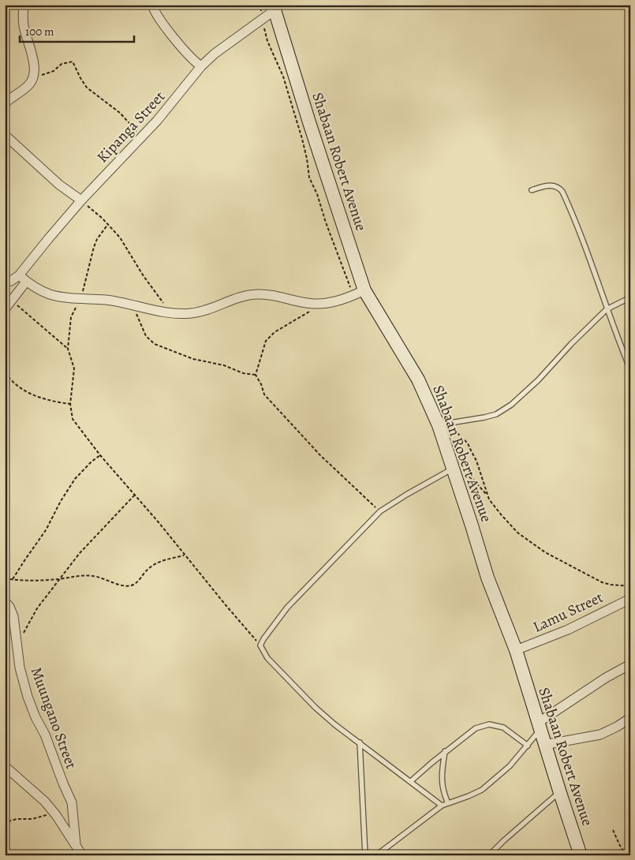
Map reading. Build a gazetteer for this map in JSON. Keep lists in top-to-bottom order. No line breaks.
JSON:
{"streets":{"street":["Kipanga Street","Shabaan Robert Avenue","Lamu Street","Muungano Street"]},"crossings":[["Kipanga Street","Shabaan Robert Avenue"],["Shabaan Robert Avenue","Lamu Street"]],"scale_bar":"100 m"}
